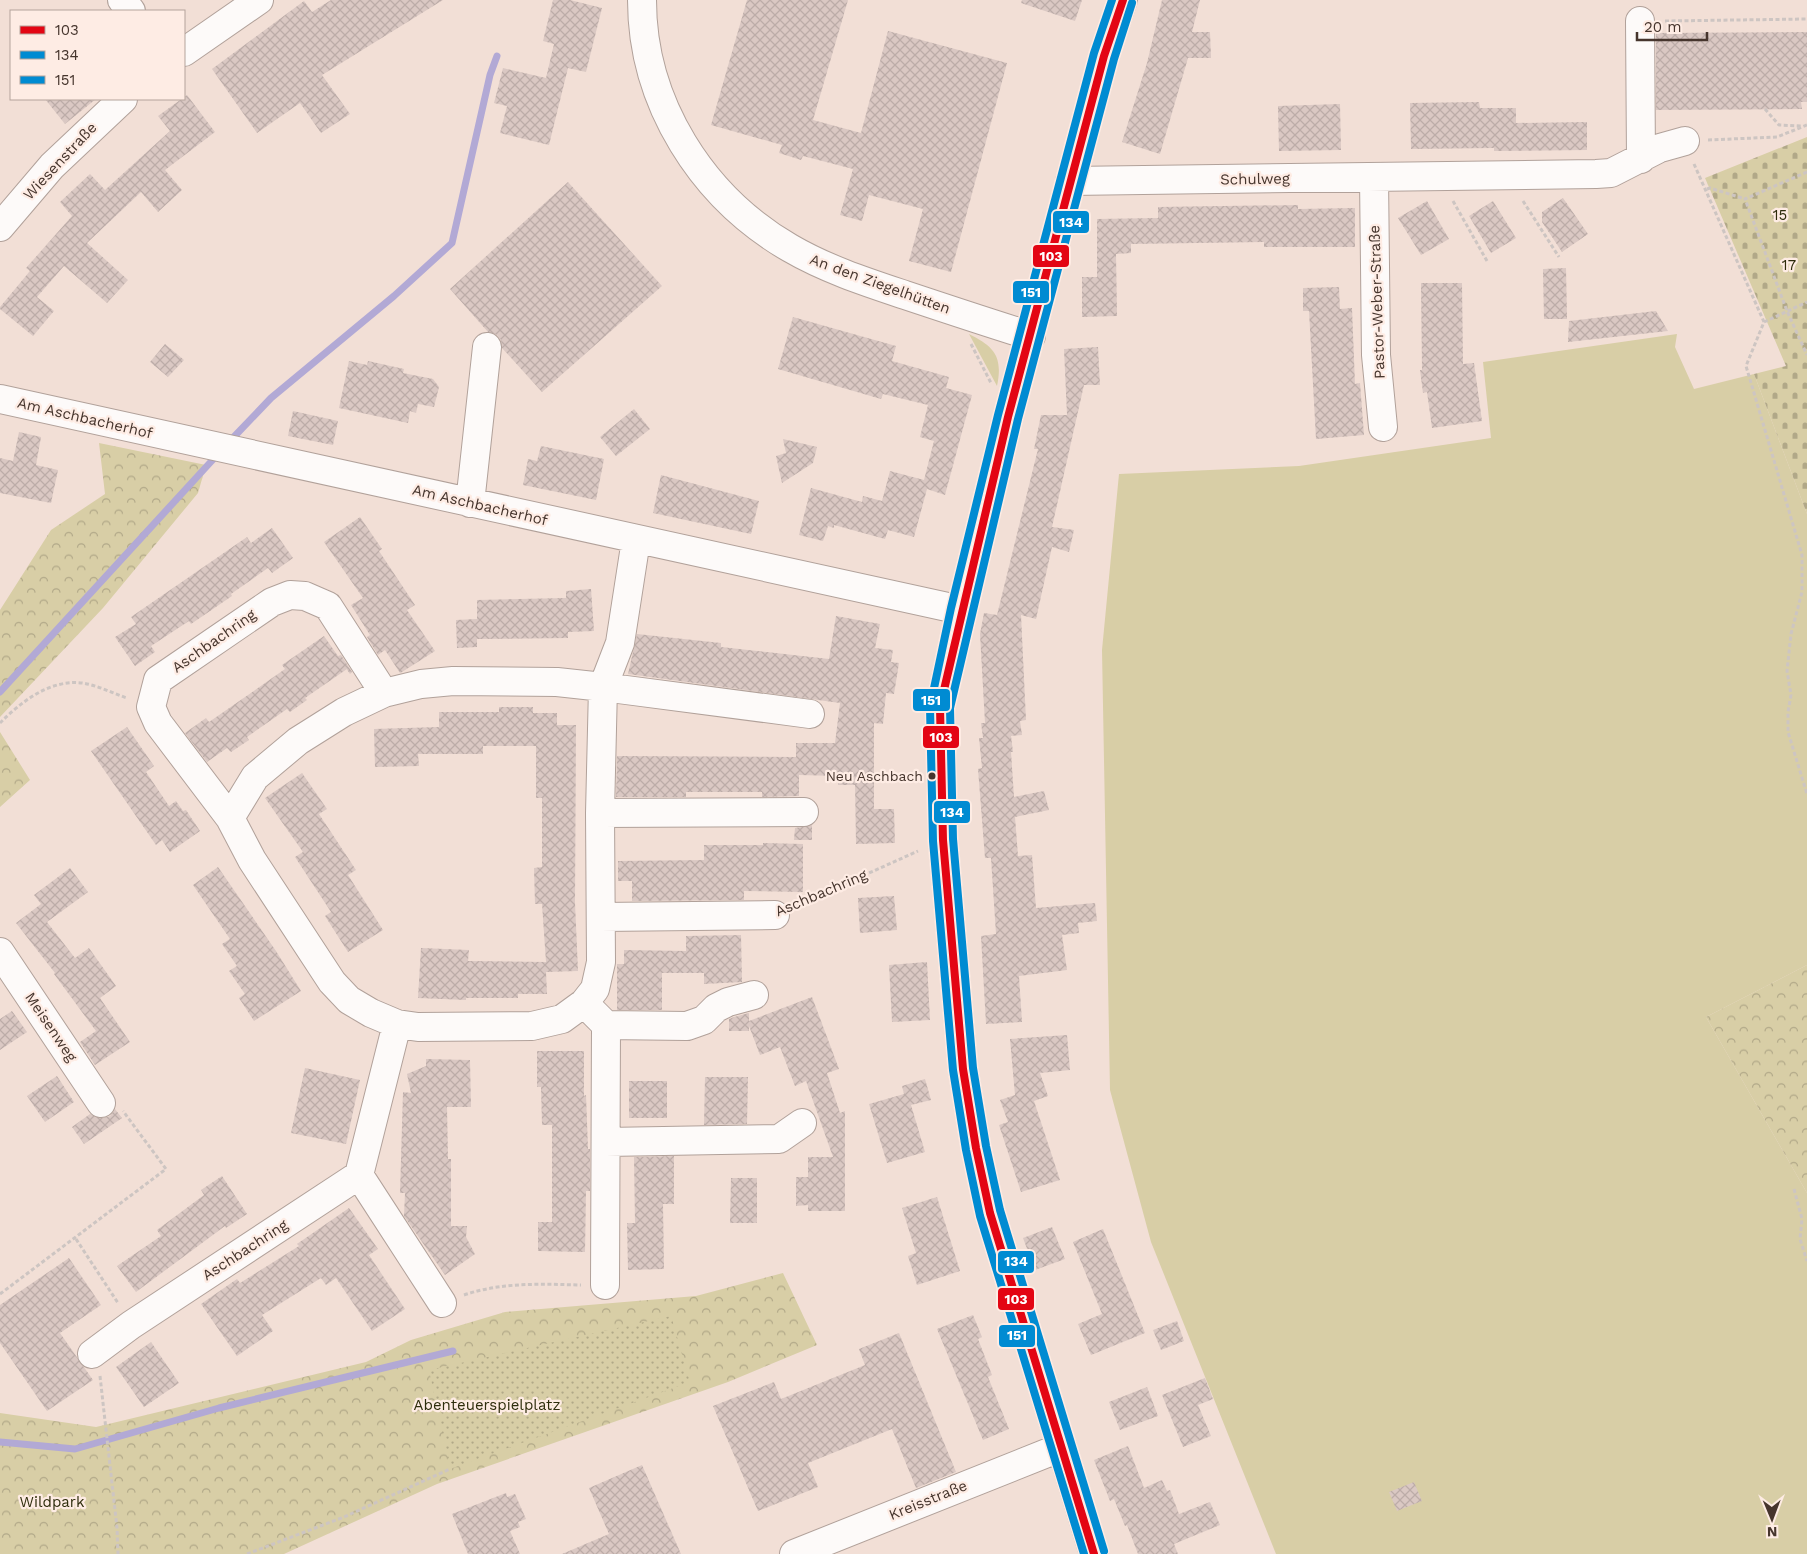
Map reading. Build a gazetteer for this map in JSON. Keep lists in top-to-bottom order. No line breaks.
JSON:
{"streets":{"street":["Wiesenstraße","Schulweg","An den Ziegelhütten","Pastor-Weber-Straße","Am Aschbacherhof","Aschbachring","Meisenweg","Kreisstraße"]},"crossings":[["Schulweg","Pastor-Weber-Straße"]],"parks":["15","17","Abenteuerspielplatz","Wildpark"],"places":["Neu Aschbach"],"lines":["transit line 103","transit line 151","transit line 134"],"legend":["103","134","151"],"scale_bar":"20 m","north":"bottom"}
